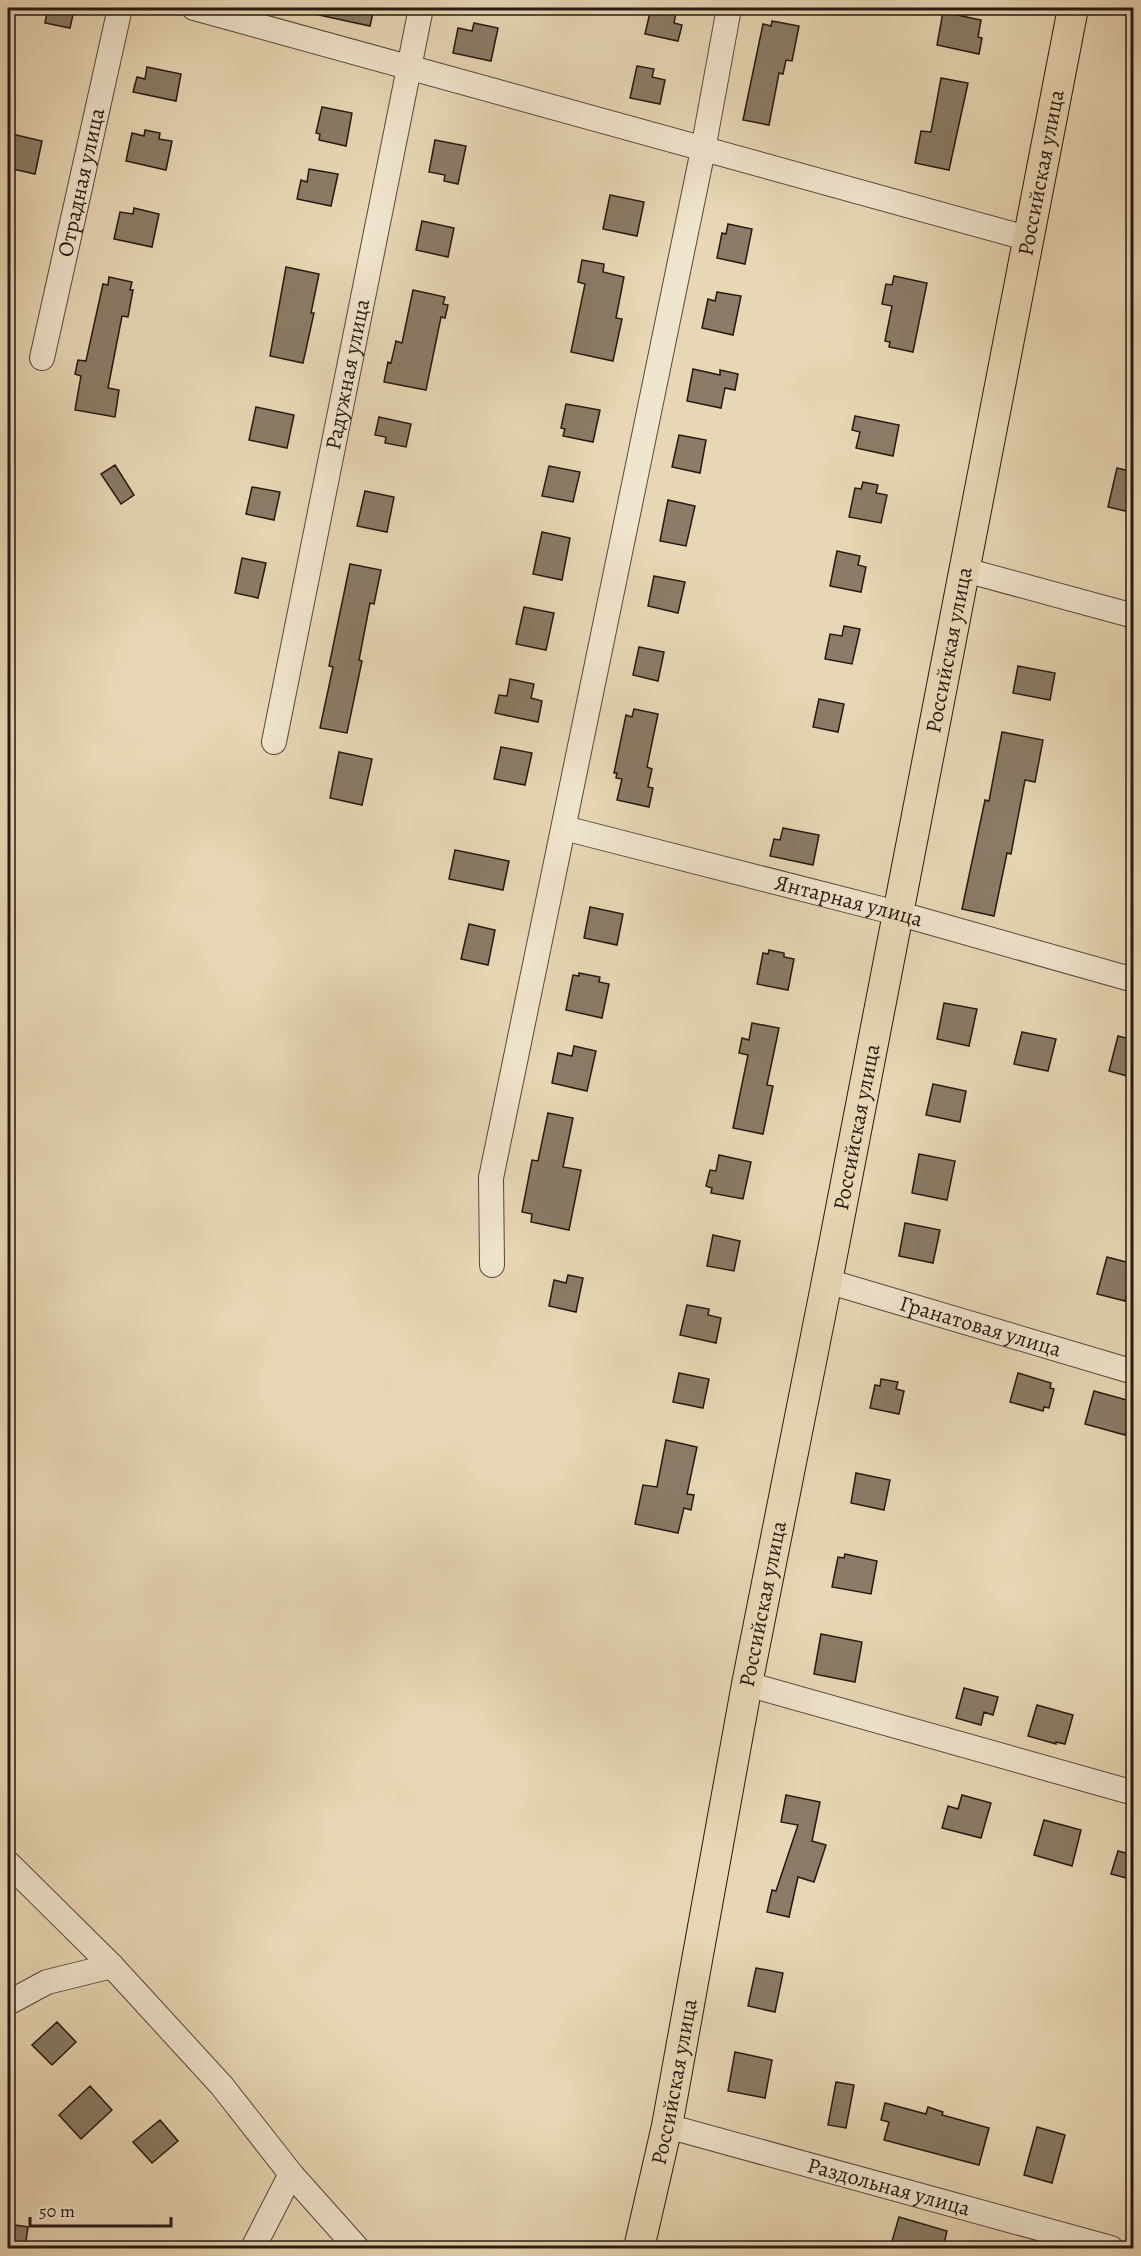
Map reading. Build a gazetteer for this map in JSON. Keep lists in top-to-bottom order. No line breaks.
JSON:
{"streets":{"main road":["Российская улица"],"street":["Отрадная улица","Радужная улица","Янтарная улица","Гранатовая улица","Раздольная улица"]},"crossings":[["Российская улица","Янтарная улица"],["Российская улица","Гранатовая улица"],["Российская улица","Раздольная улица"]],"scale_bar":"50 m"}
